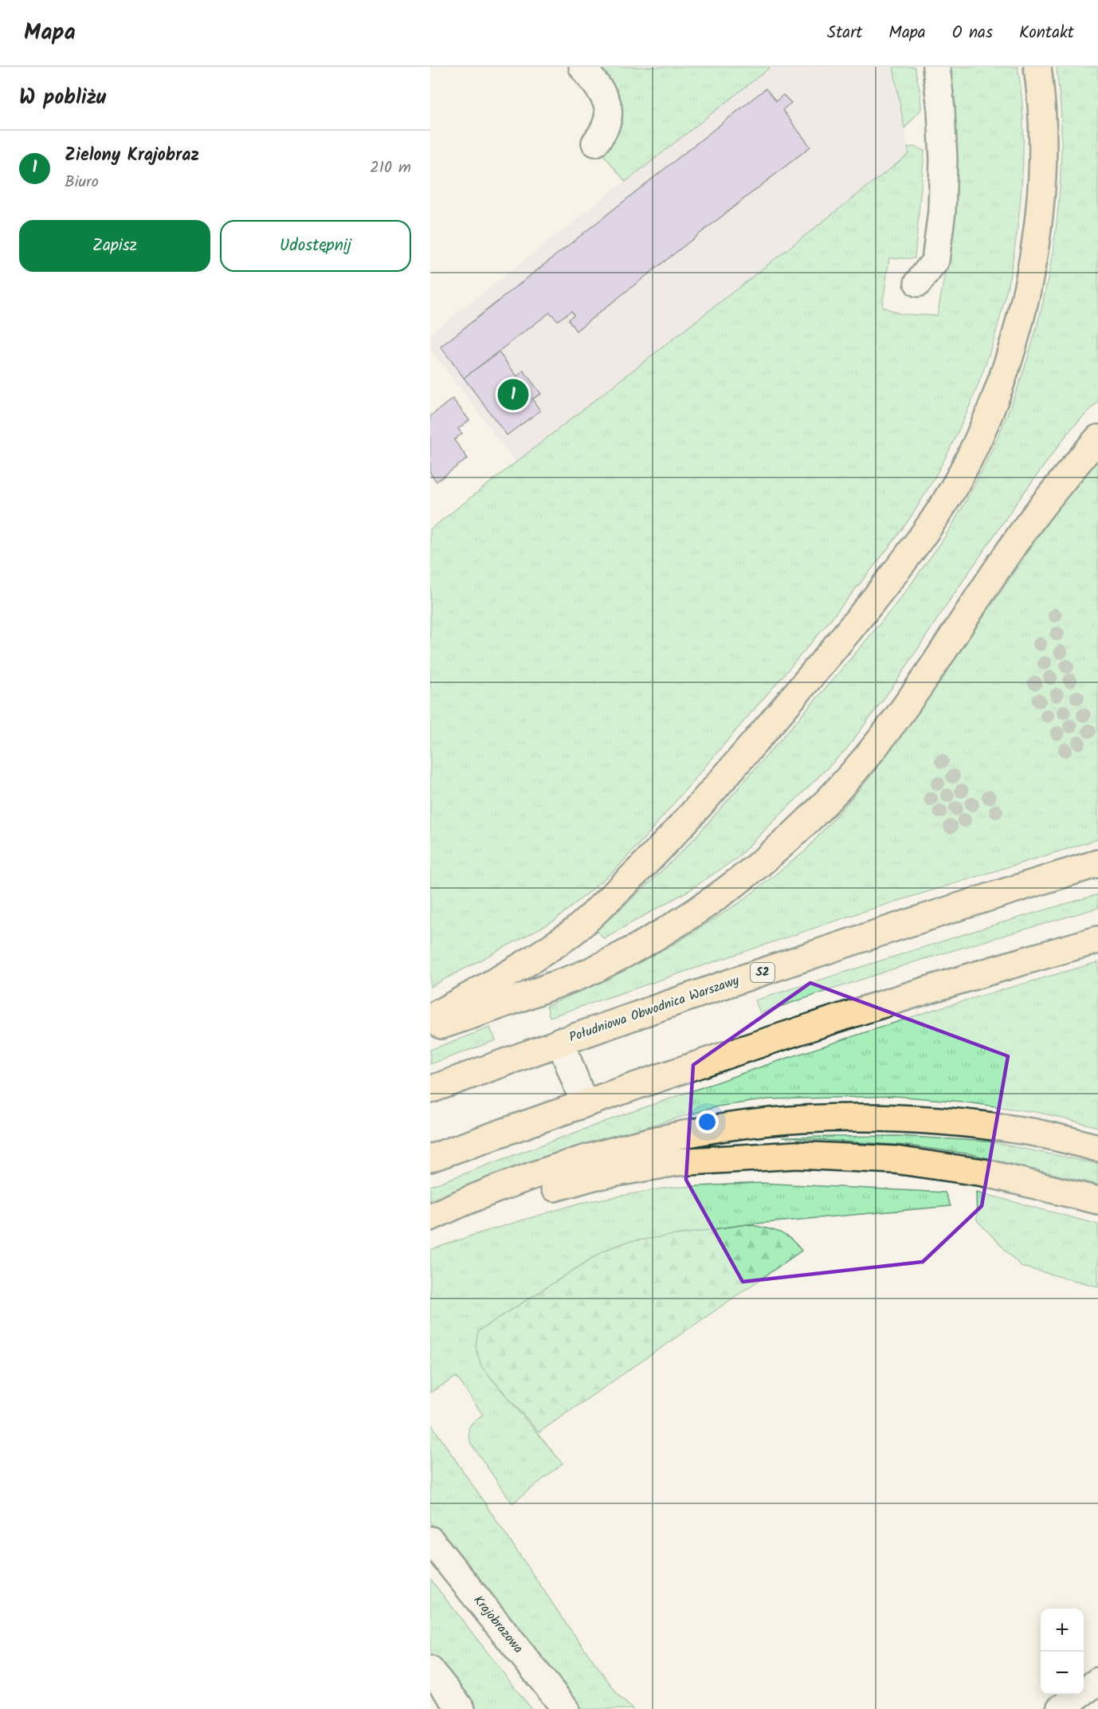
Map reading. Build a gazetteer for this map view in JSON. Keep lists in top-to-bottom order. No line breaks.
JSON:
{"streets":{"highway":["S2","Południowa Obwodnica Warszawy"],"street":["Krajobrazowa"]},"page":{"header":"Mapa","nav":["Start","Mapa","O nas","Kontakt"],"heading":"W pobliżu","list":[{"mark":"1","name":"Zielony Krajobraz","note":"Biuro","value":"210 m"}],"buttons":["Zapisz","Udostępnij"],"pins":"1","map_buttons":["+","−"]}}
